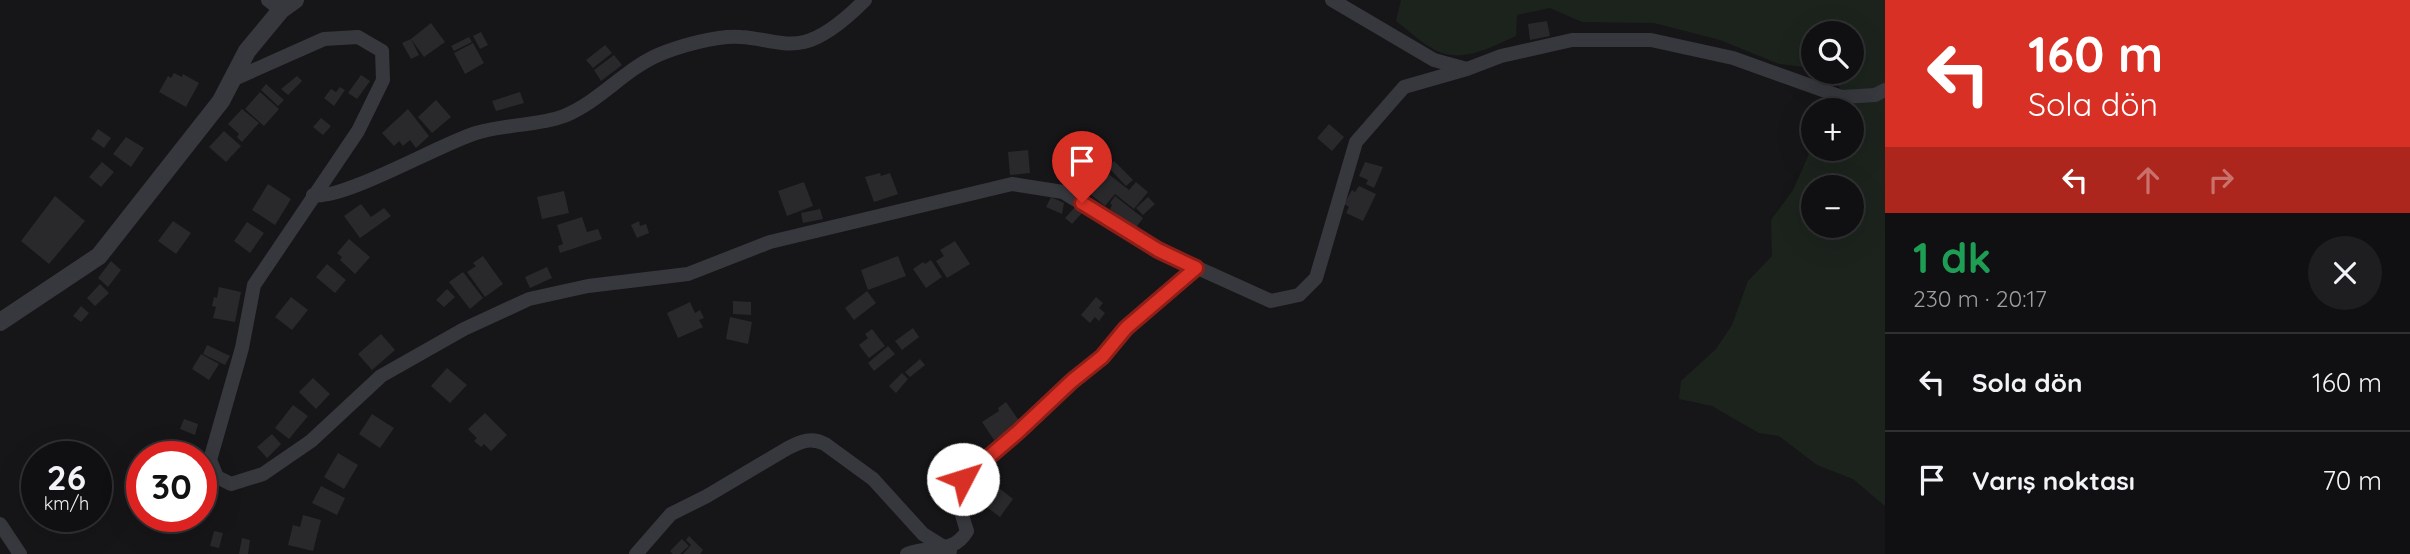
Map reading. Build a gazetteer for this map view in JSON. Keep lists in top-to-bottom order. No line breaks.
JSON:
{"page":{"turn":["160 m","Sola dön"],"map_buttons":["+","−"],"heading":["1 dk","230 m · 20:17"],"list":[{"name":"Sola dön","value":"160 m"},{"name":"Varış noktası","value":"70 m"}],"speed":"26 km/h","limit":"30"}}
